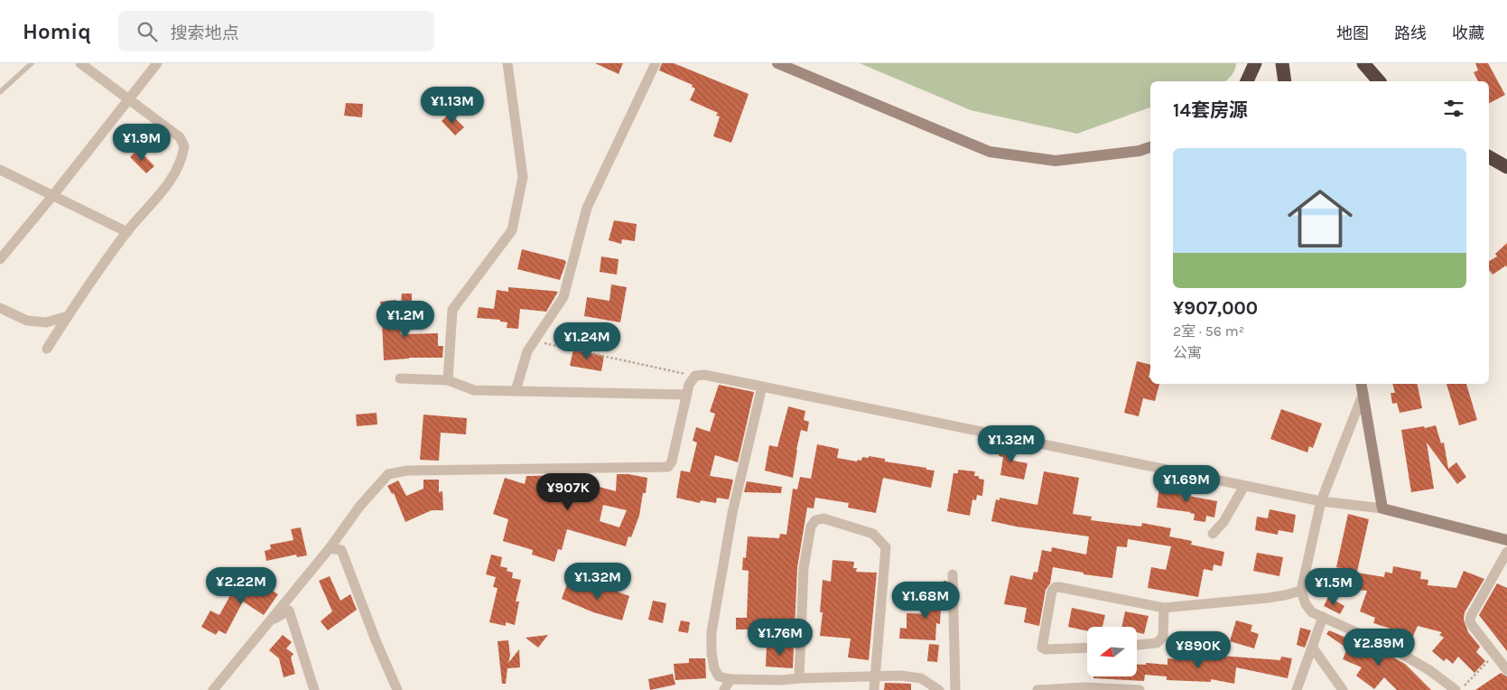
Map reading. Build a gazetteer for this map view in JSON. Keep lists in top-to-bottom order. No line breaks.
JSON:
{"north":"left","page":{"header":"Homiq","search":"搜索地点","nav":["地图","路线","收藏"],"heading":"14套房源","price":["¥1.13M","¥1.9M","¥1.2M","¥1.24M","¥1.32M","¥1.69M","¥907K","¥1.32M","¥2.22M","¥1.5M","¥1.68M","¥1.76M","¥2.89M","¥890K"],"list":[{"name":"¥907,000","note":"2室 · 56 m² · 公寓"}]}}
